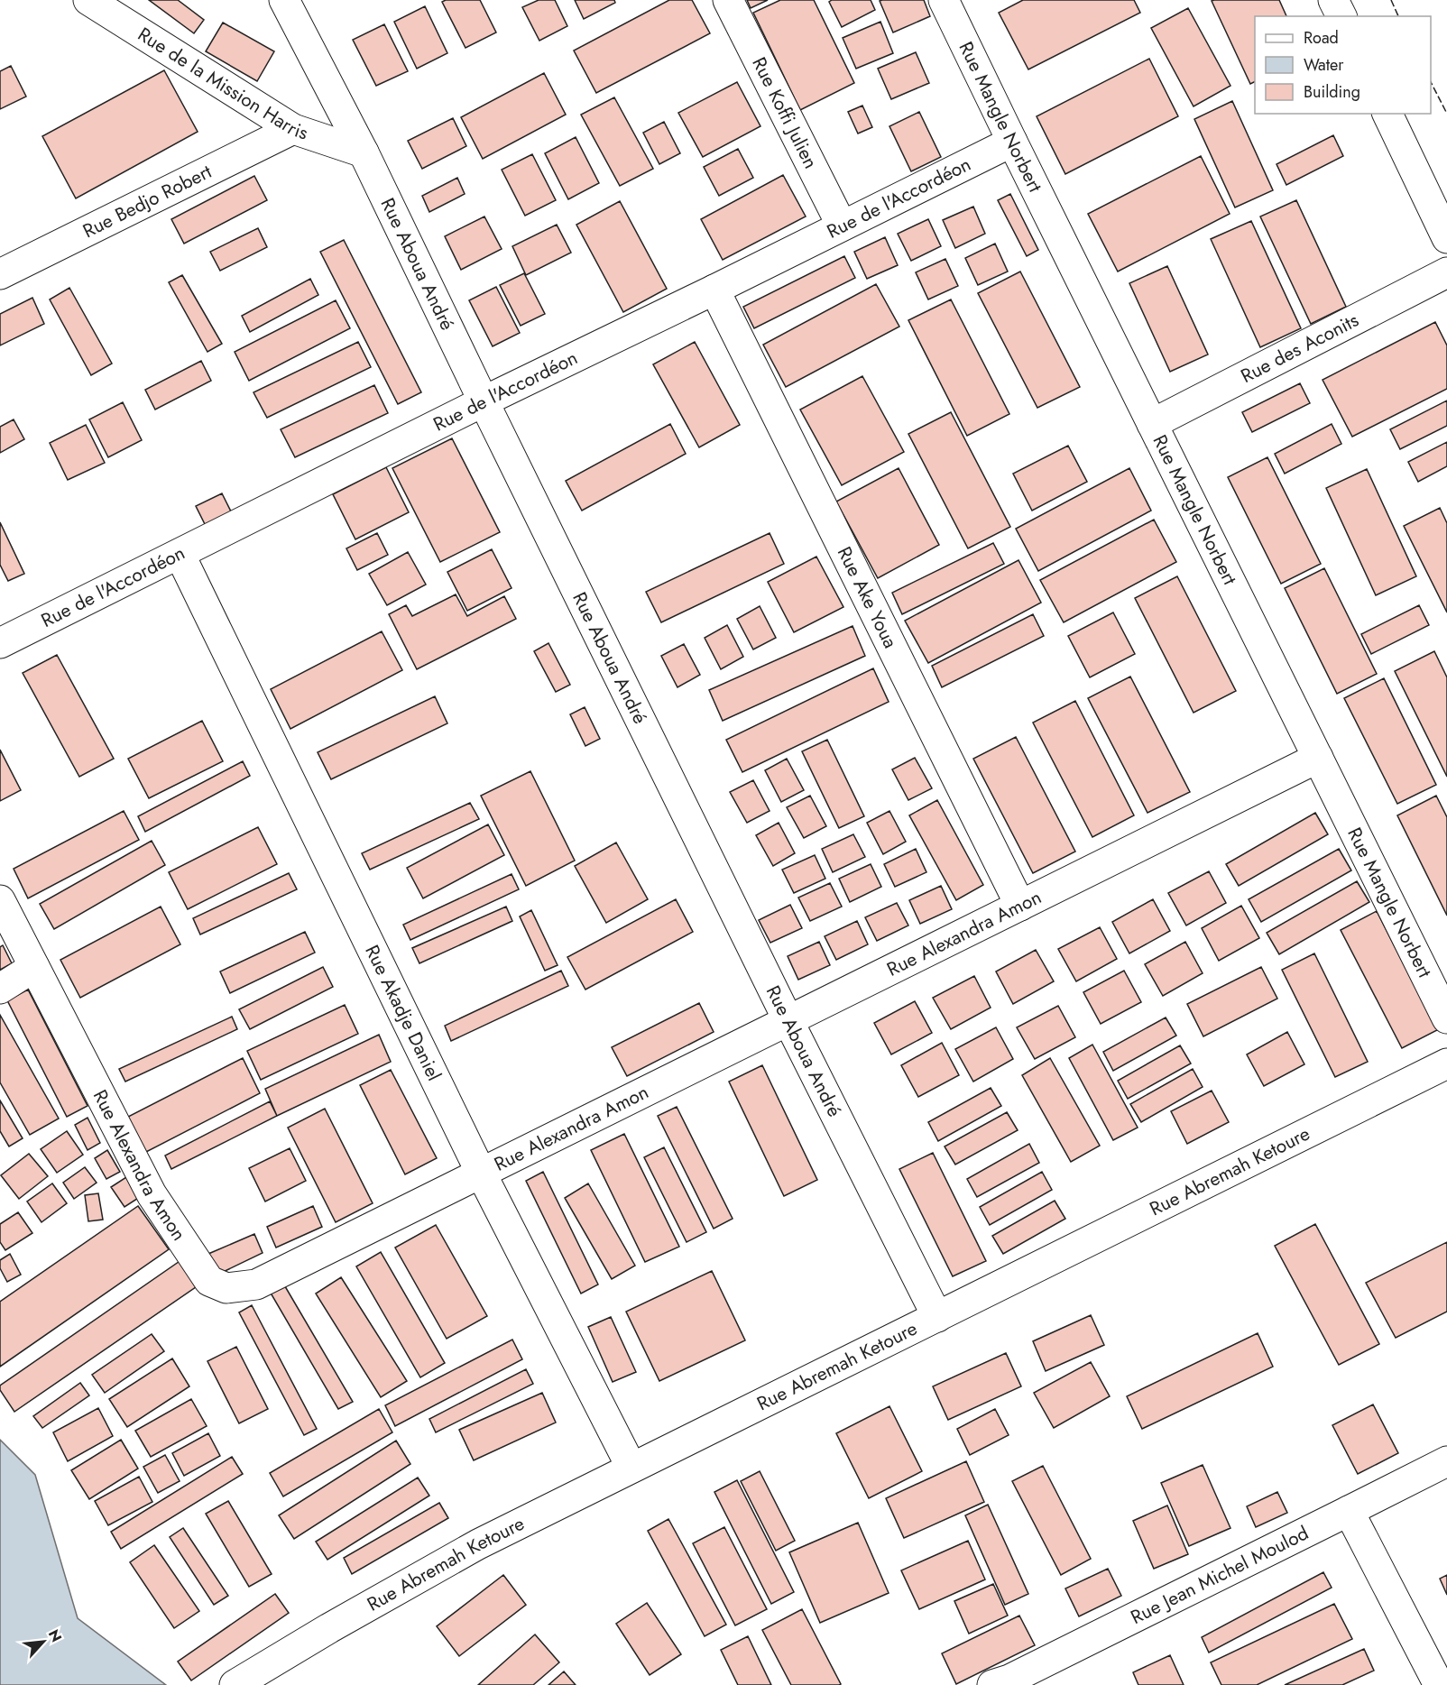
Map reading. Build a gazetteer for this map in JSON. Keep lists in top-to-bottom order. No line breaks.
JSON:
{"streets":{"street":["Rue de la Mission Harris","Rue Koffi Julien","Rue Mangle Norbert","Rue de l'Accordéon","Rue Bedjo Robert","Rue Aboua André","Rue des Aconits","Rue Ake Youa","Rue Alexandra Amon","Rue Akadje Daniel","Rue Abremah Ketoure","Rue Jean Michel Moulod"]},"crossings":[["Rue de la Mission Harris","Rue Bedjo Robert"],["Rue de la Mission Harris","Rue Aboua André"],["Rue Koffi Julien","Rue de l'Accordéon"],["Rue Mangle Norbert","Rue de l'Accordéon"],["Rue Mangle Norbert","Rue des Aconits"],["Rue Mangle Norbert","Rue Alexandra Amon"],["Rue de l'Accordéon","Rue Aboua André"],["Rue de l'Accordéon","Rue Ake Youa"],["Rue de l'Accordéon","Rue Akadje Daniel"],["Rue Aboua André","Rue Alexandra Amon"],["Rue Aboua André","Rue Abremah Ketoure"],["Rue Ake Youa","Rue Alexandra Amon"],["Rue Alexandra Amon","Rue Akadje Daniel"],["Rue Akadje Daniel","Rue Abremah Ketoure"]],"legend":["Road","Water","Building"],"north":"top right"}
